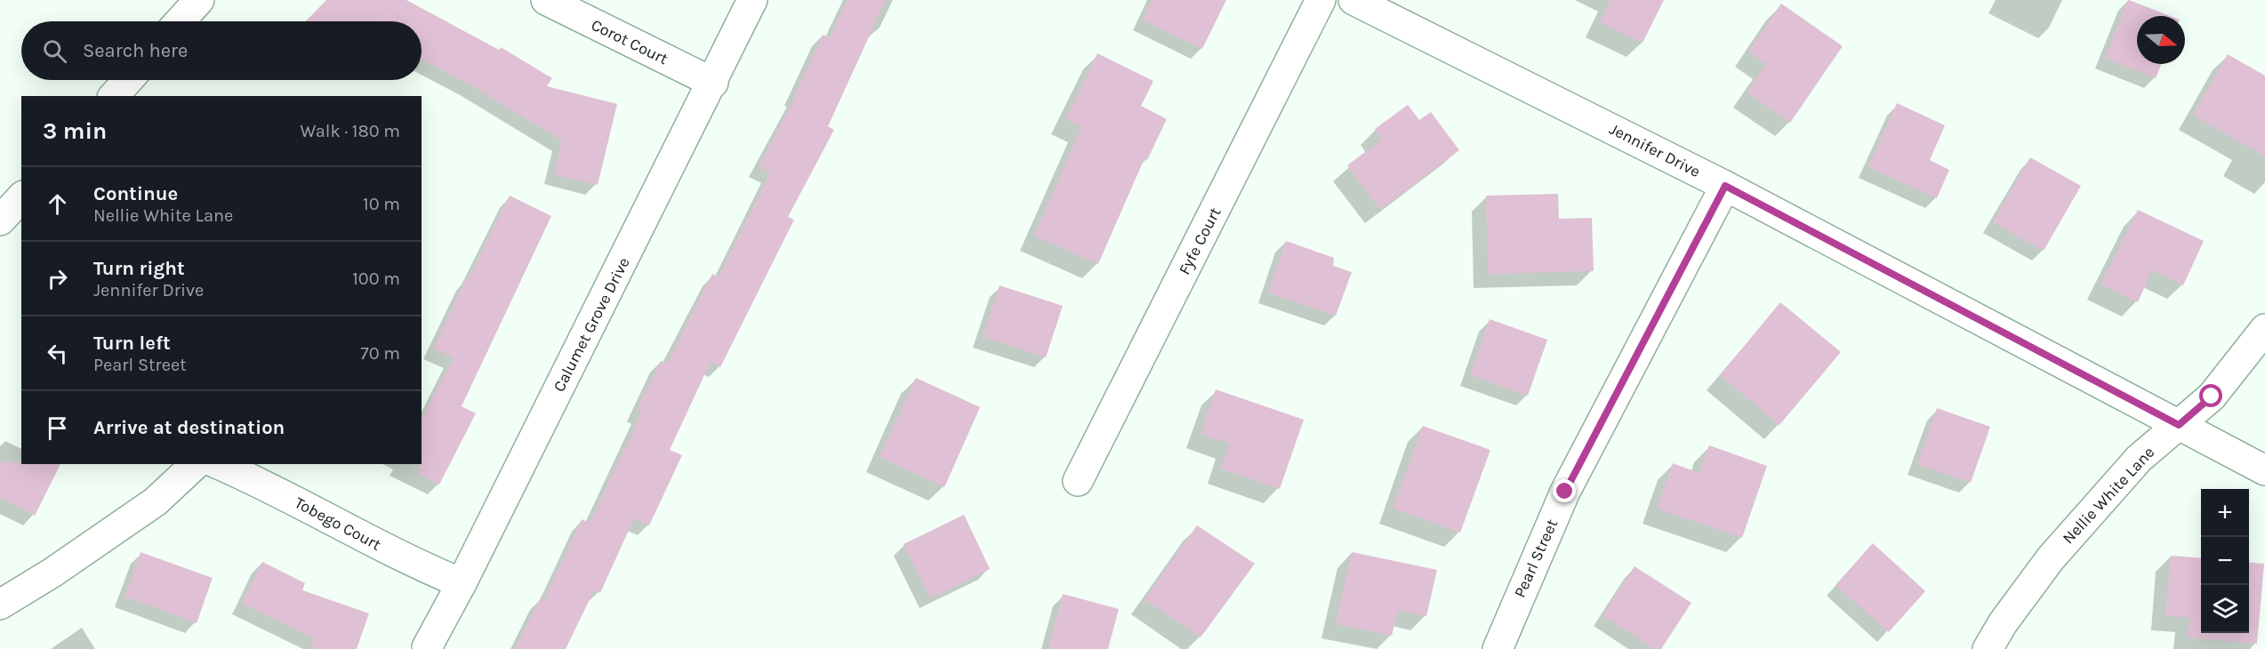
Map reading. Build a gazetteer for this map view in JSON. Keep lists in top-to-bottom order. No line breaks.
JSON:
{"streets":{"street":["Corot Court","Jennifer Drive","Fyfe Court","Calumet Grove Drive","Nellie White Lane","Tobego Court","Pearl Street"]},"crossings":[["Corot Court","Calumet Grove Drive"],["Jennifer Drive","Nellie White Lane"],["Jennifer Drive","Pearl Street"],["Calumet Grove Drive","Tobego Court"]],"north":"right","page":{"search":"Search here","heading":["3 min","Walk · 180 m"],"list":[["Continue","Nellie White Lane","10 m"],["Turn right","Jennifer Drive","100 m"],["Turn left","Pearl Street","70 m"],"Arrive at destination"],"map_buttons":["+","−"]}}
